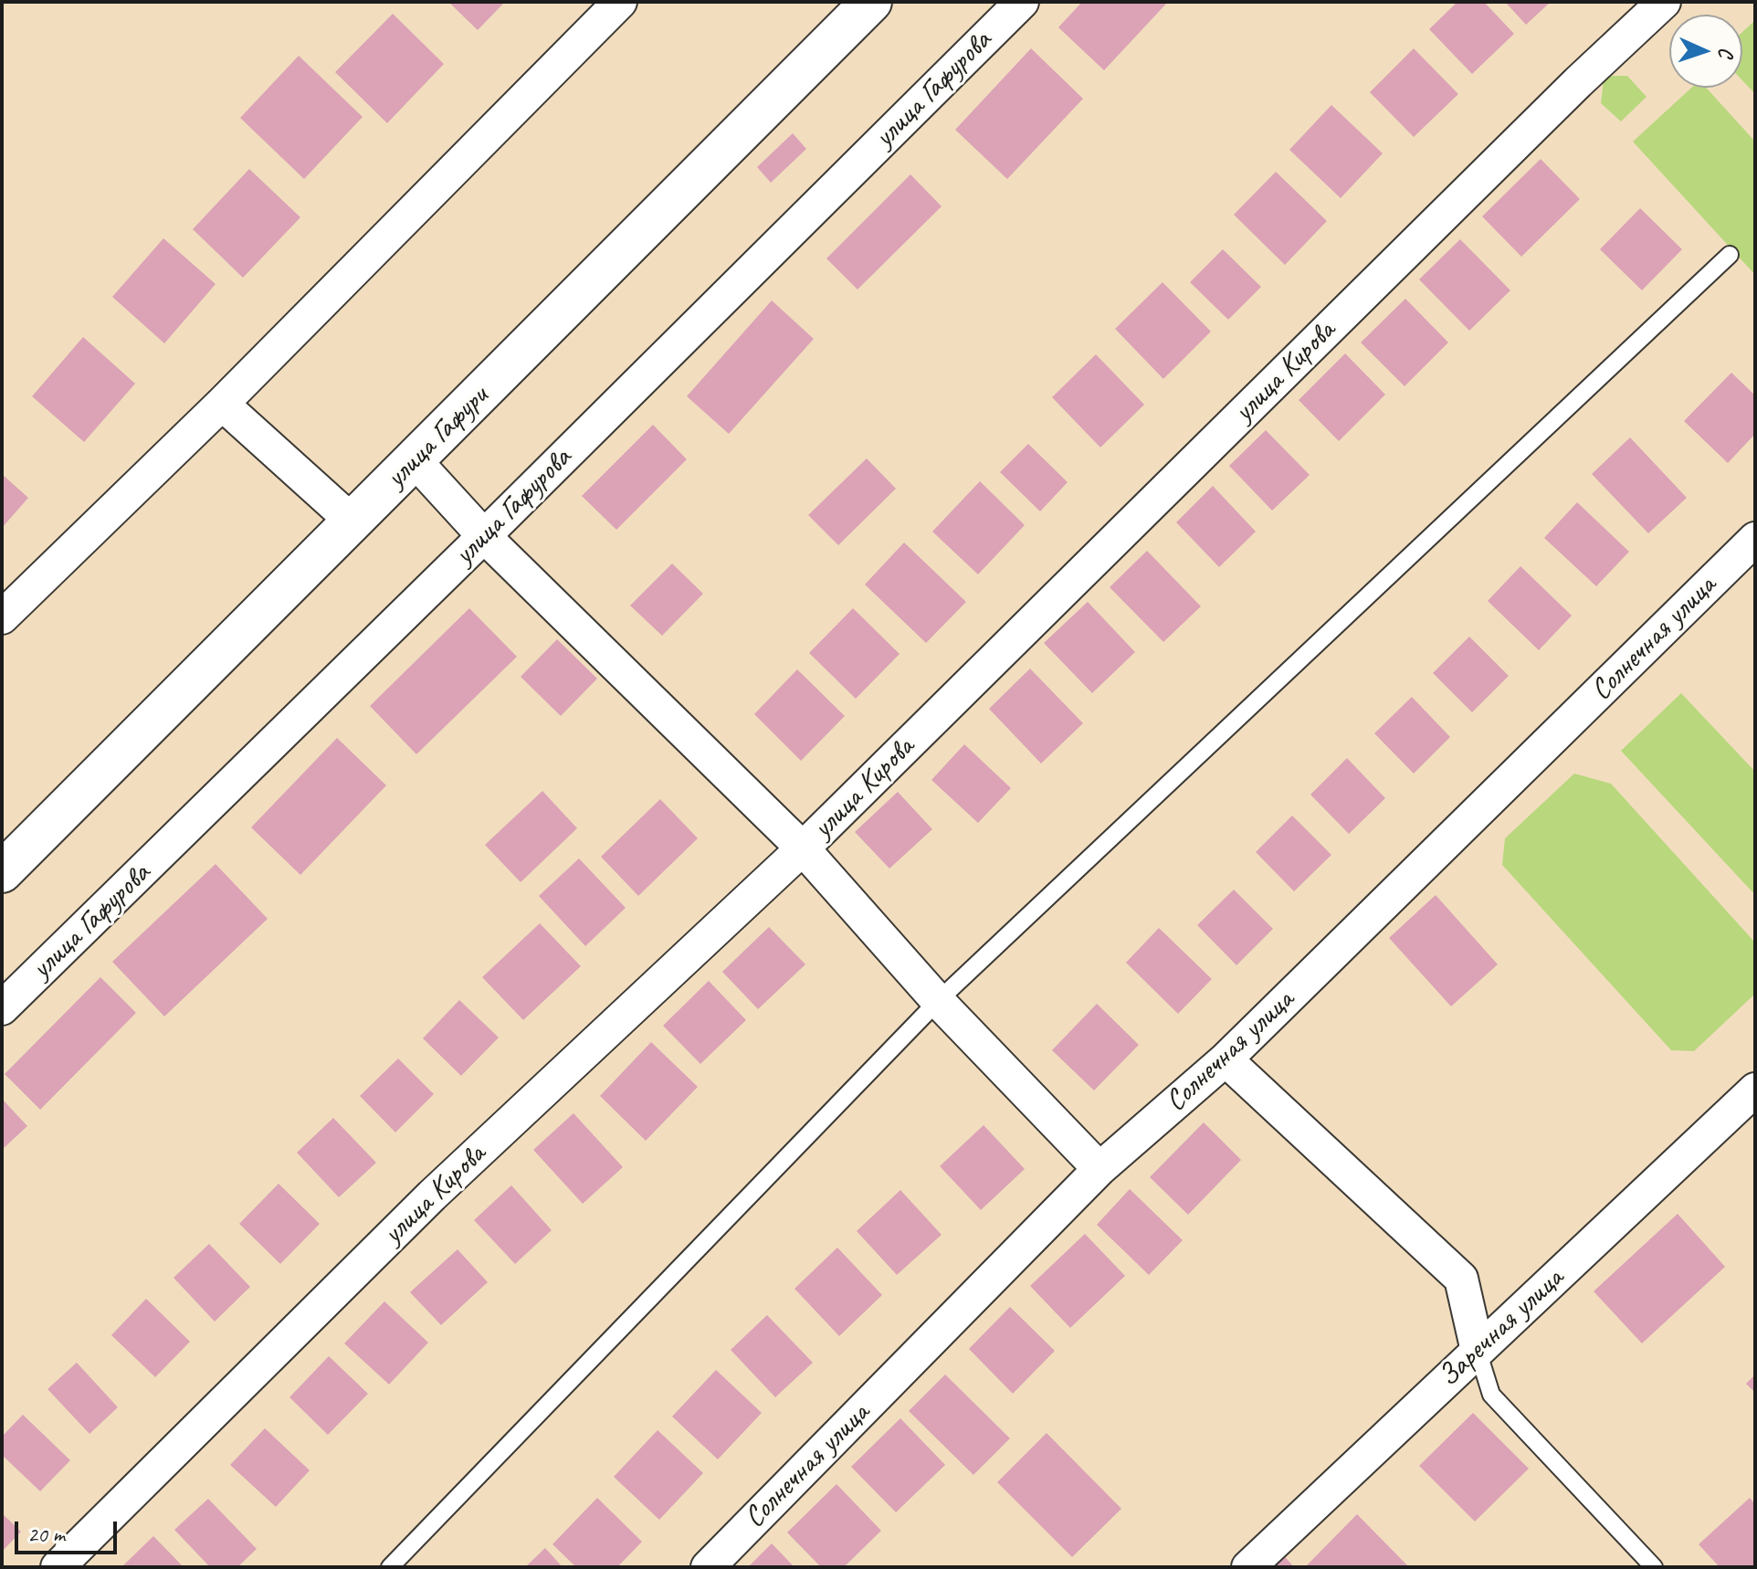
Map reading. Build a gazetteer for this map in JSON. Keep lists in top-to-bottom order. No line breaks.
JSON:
{"streets":{"main road":["улица Гафури"],"street":["улица Гафурова","улица Кирова","Солнечная улица","Заречная улица"]},"scale_bar":"20 m","north":"right"}
